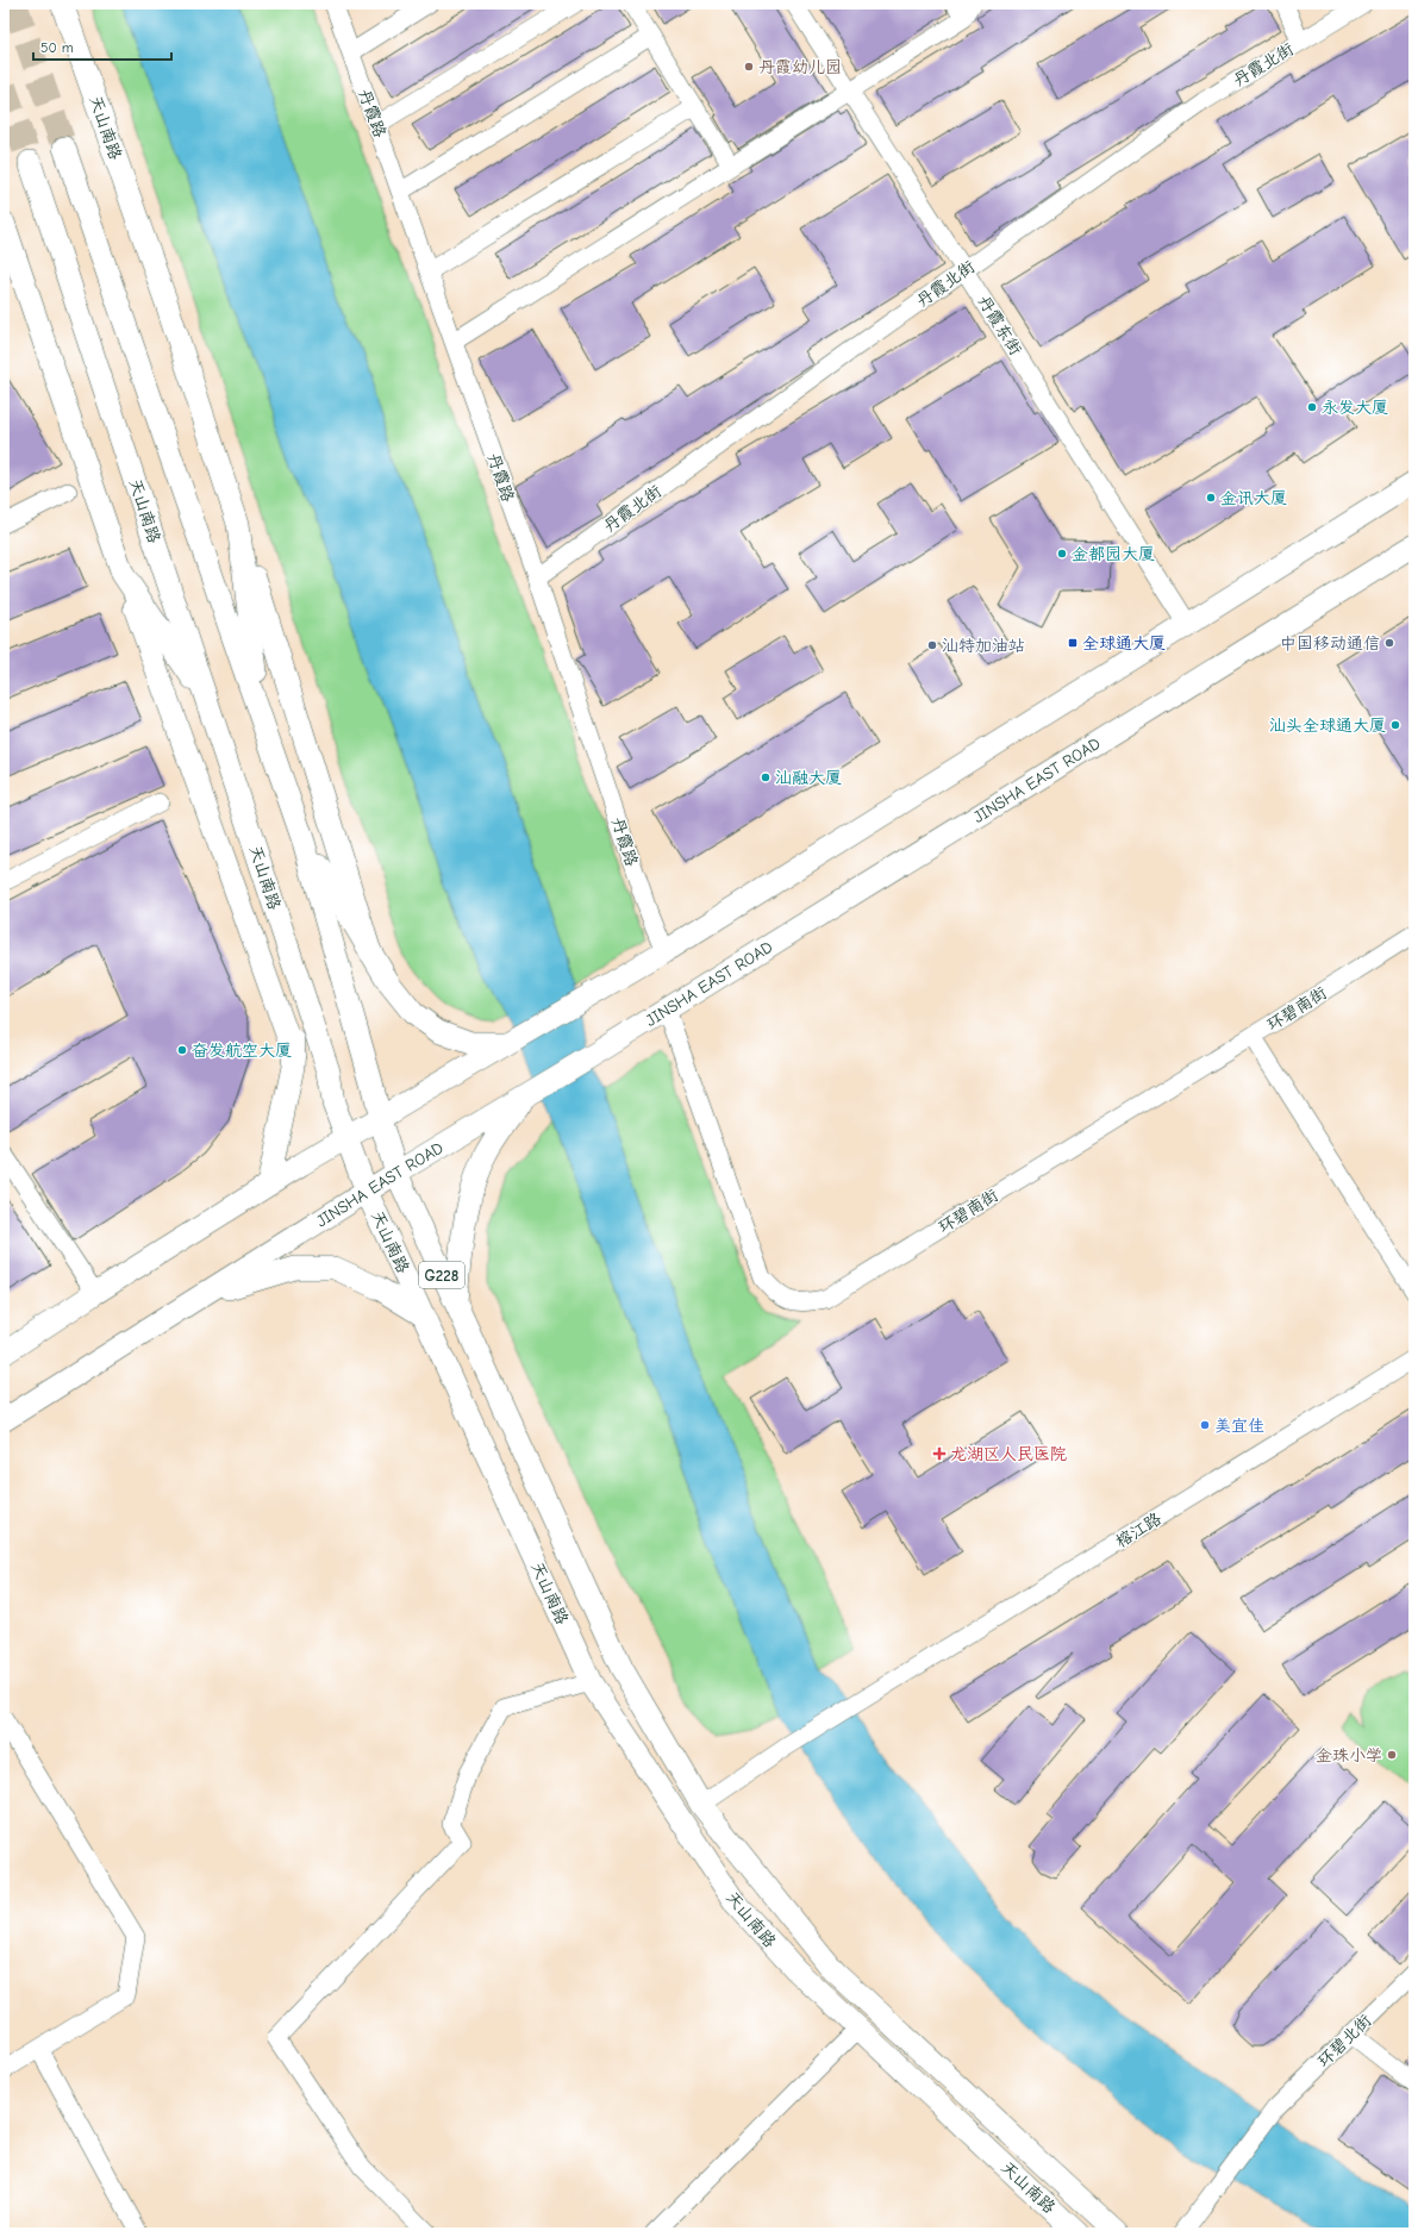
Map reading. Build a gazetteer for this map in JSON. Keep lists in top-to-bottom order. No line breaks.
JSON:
{"streets":{"main road":["天山南路","JINSHA EAST ROAD","G228"],"street":["丹霞北街","丹霞路","丹霞东街","环碧南街","榕江路","环碧北街"]},"crossings":[["丹霞北街","丹霞路"],["丹霞北街","丹霞东街"],["天山南路","JINSHA EAST ROAD"],["天山南路","榕江路"],["JINSHA EAST ROAD","环碧南街"]],"places":{"other":["丹霞幼儿园","永发大厦","金讯大厦","金都园大厦","中国移动通信","汕特加油站","汕头全球通大厦","汕融大厦","奋发航空大厦","美宜佳","金珠小学"],"transit":["全球通大厦"],"health":["龙湖区人民医院"]},"scale_bar":"50 m"}
